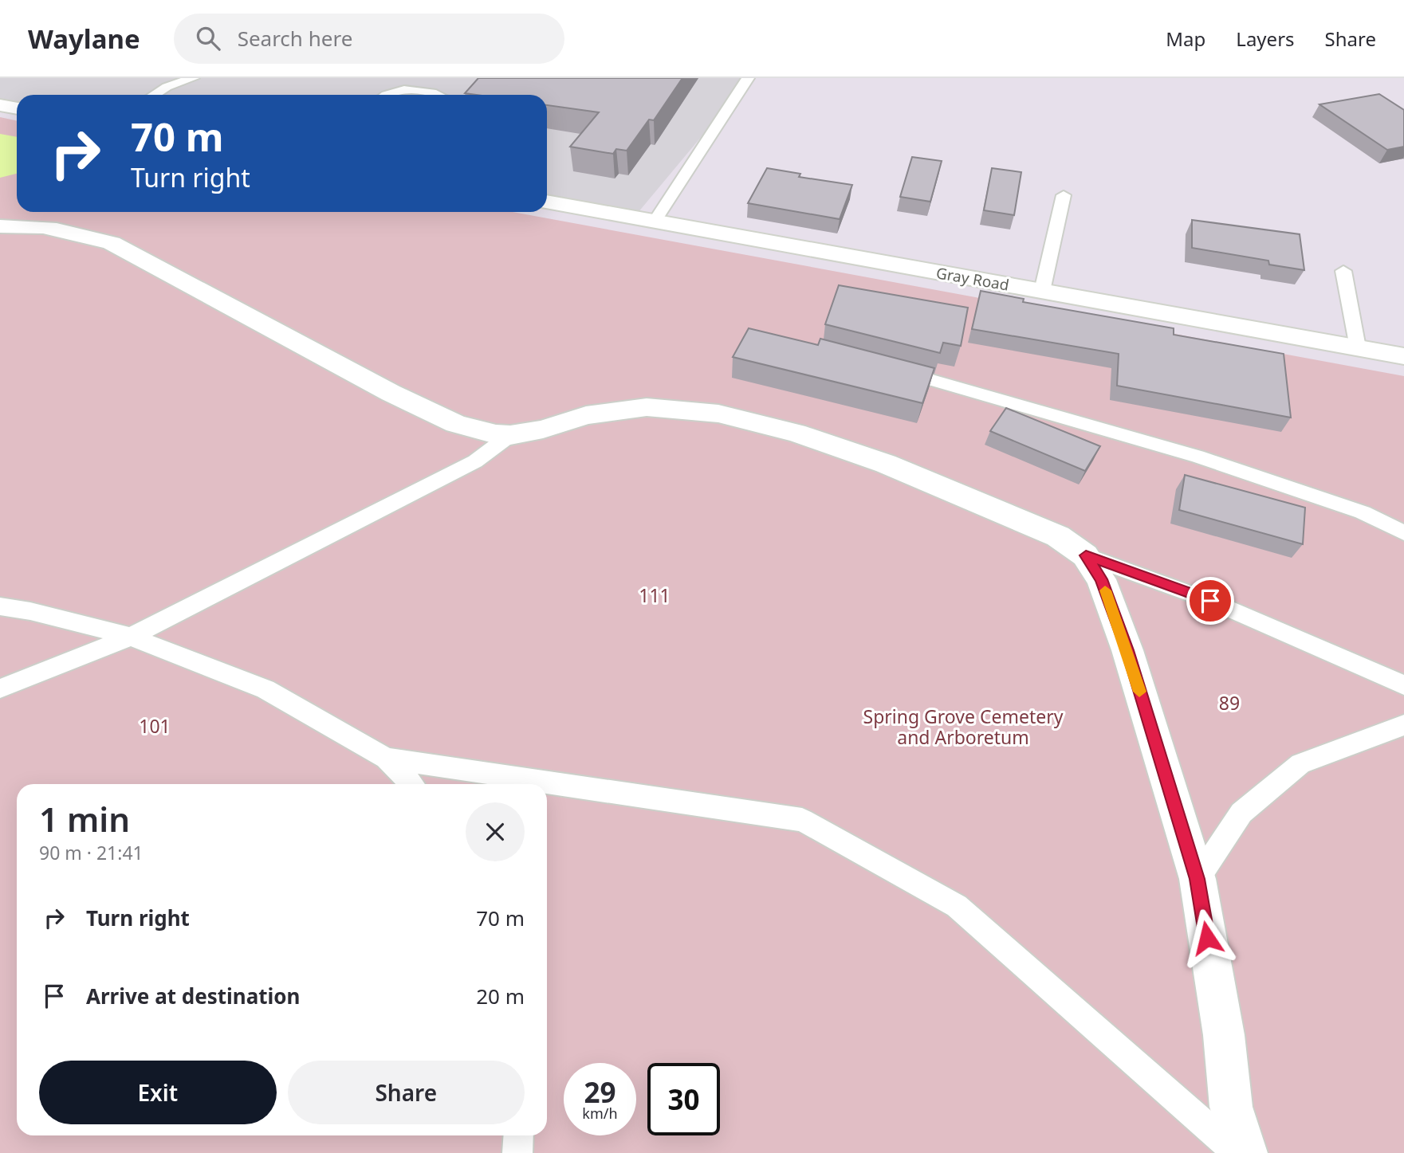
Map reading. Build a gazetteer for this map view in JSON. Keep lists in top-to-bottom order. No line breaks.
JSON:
{"streets":{"street":["Gray Road"]},"parks":["111","89","Spring Grove Cemetery and Arboretum","101"],"page":{"header":"Waylane","search":"Search here","nav":["Map","Layers","Share"],"turn":["70 m","Turn right"],"heading":["1 min","90 m · 21:41"],"list":[{"name":"Turn right","value":"70 m"},{"name":"Arrive at destination","value":"20 m"}],"buttons":["Exit","Share"],"speed":"29 km/h","limit":"30"}}
